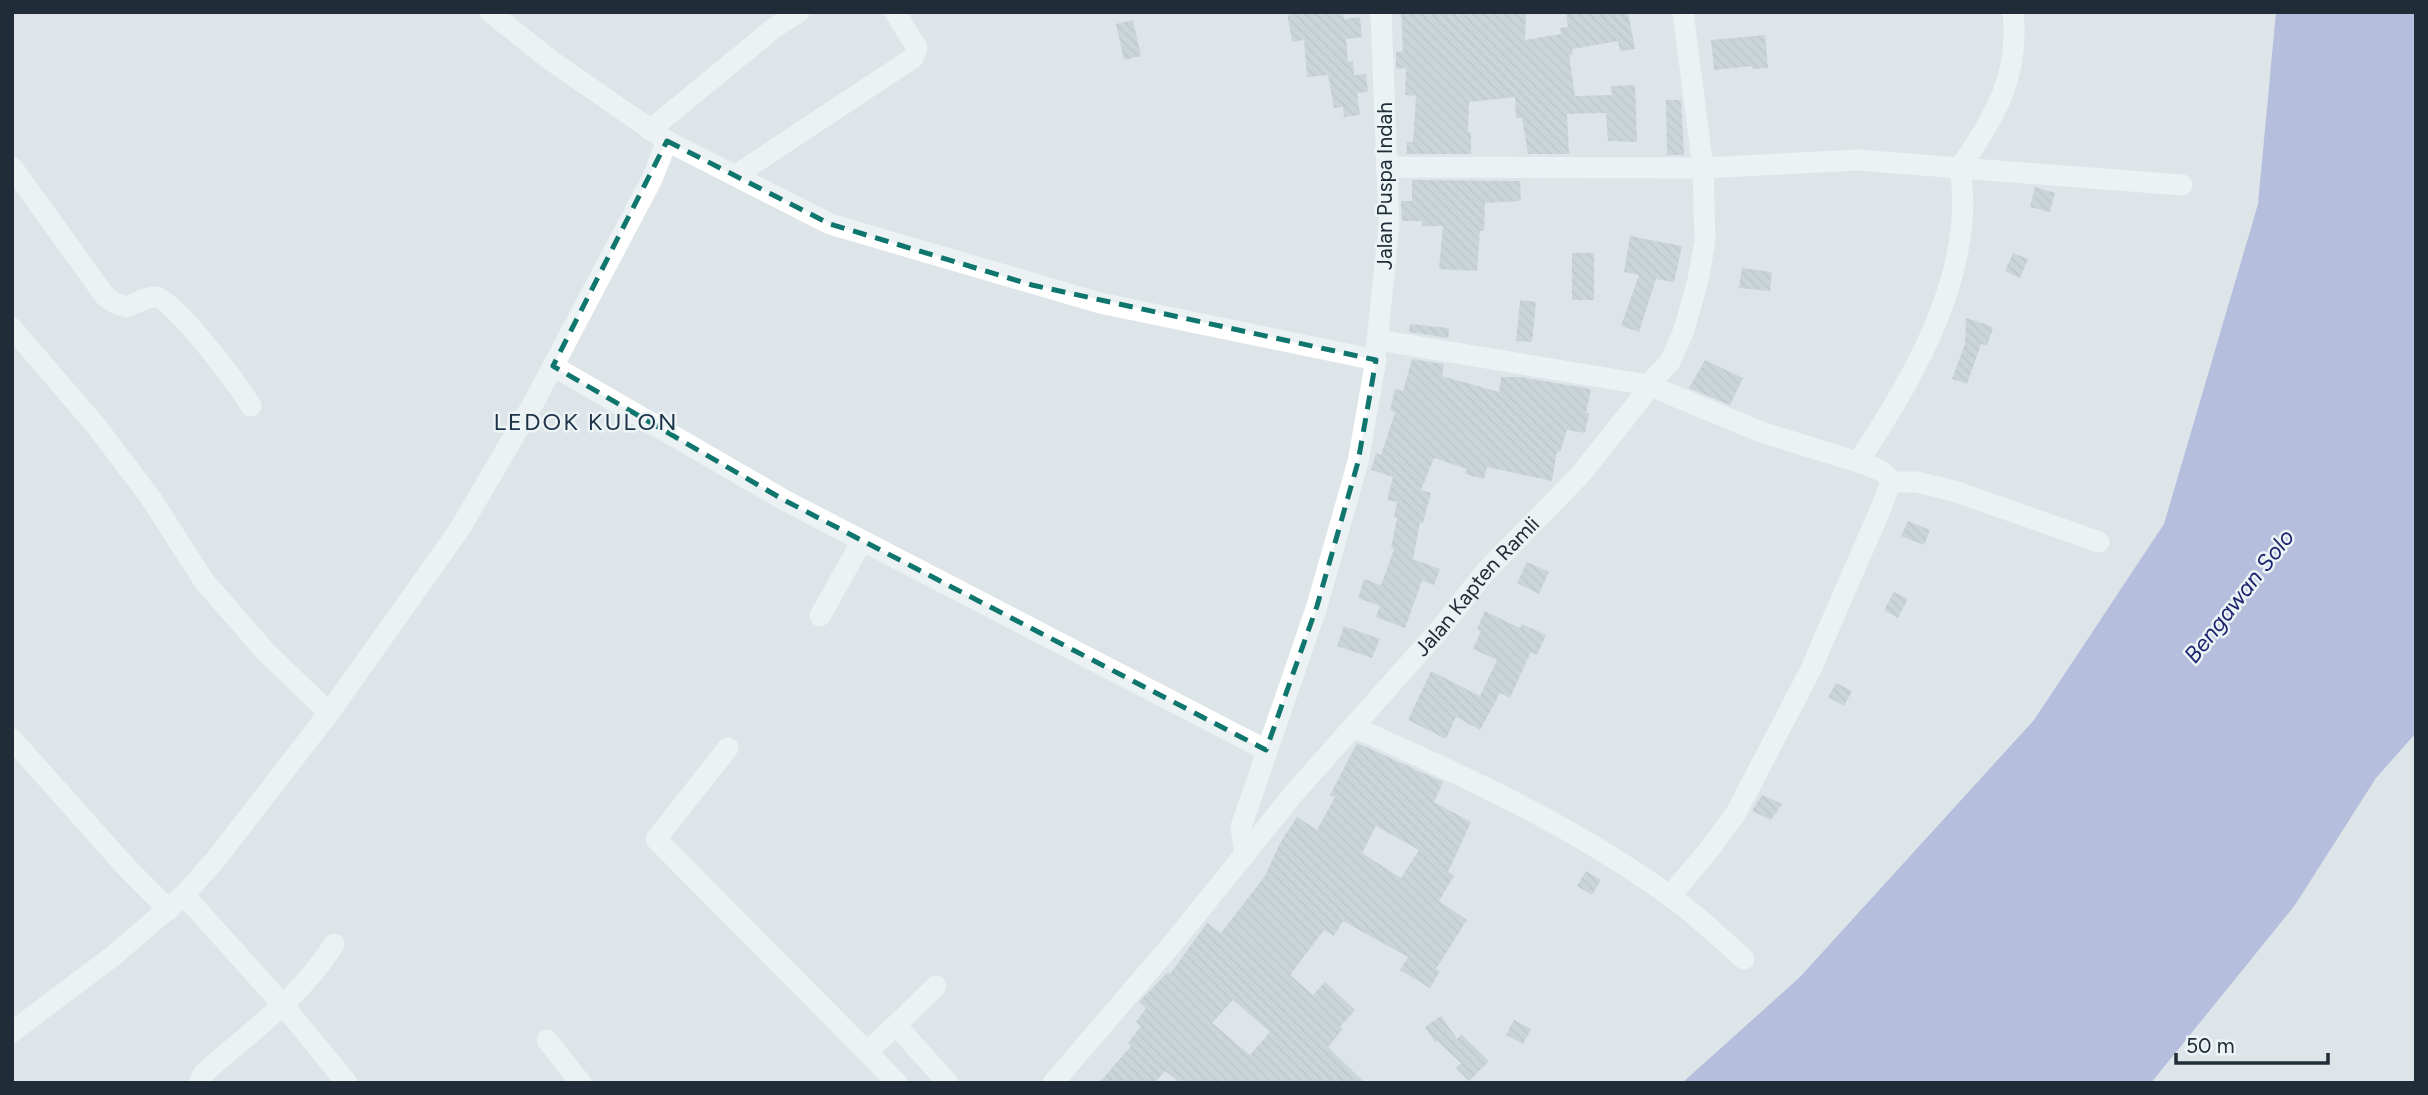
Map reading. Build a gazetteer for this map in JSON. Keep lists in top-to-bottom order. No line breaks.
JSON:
{"streets":{"street":["Jalan Puspa Indah","Jalan Kapten Ramli"]},"crossings":[["Jalan Puspa Indah","Jalan Kapten Ramli"]],"districts":["LEDOK KULON"],"water":["Bengawan Solo"],"scale_bar":"50 m"}
